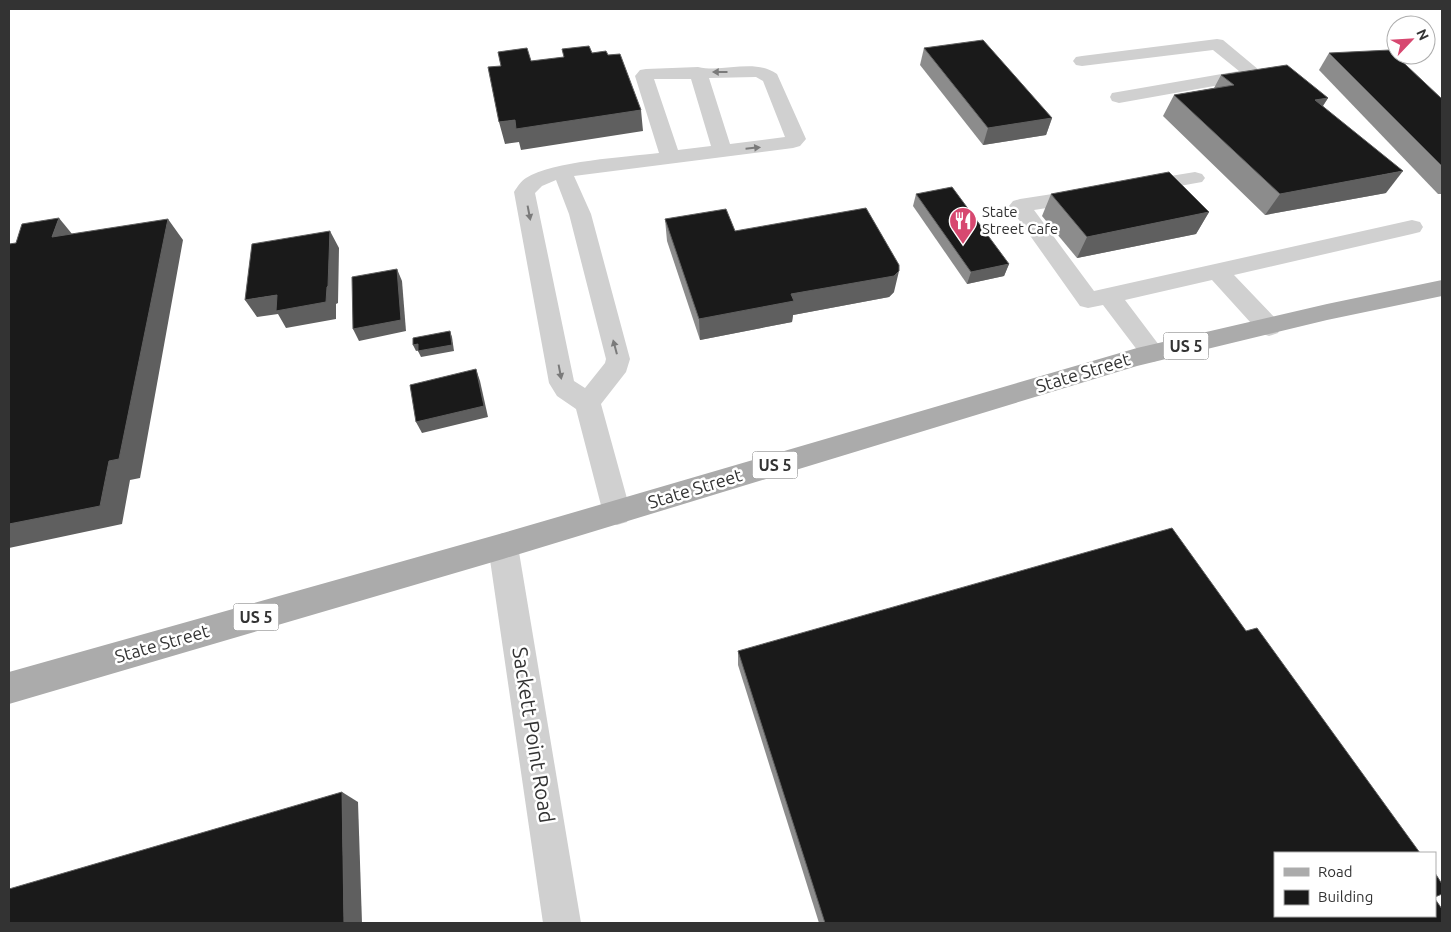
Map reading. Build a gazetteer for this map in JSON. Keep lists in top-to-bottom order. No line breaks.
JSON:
{"streets":{"main road":["US 5","State Street"],"street":["Sackett Point Road"]},"crossings":[["State Street","Sackett Point Road"]],"places":{"restaurant":["State Street Cafe"]},"legend":["Road","Building"],"north":"top right"}
